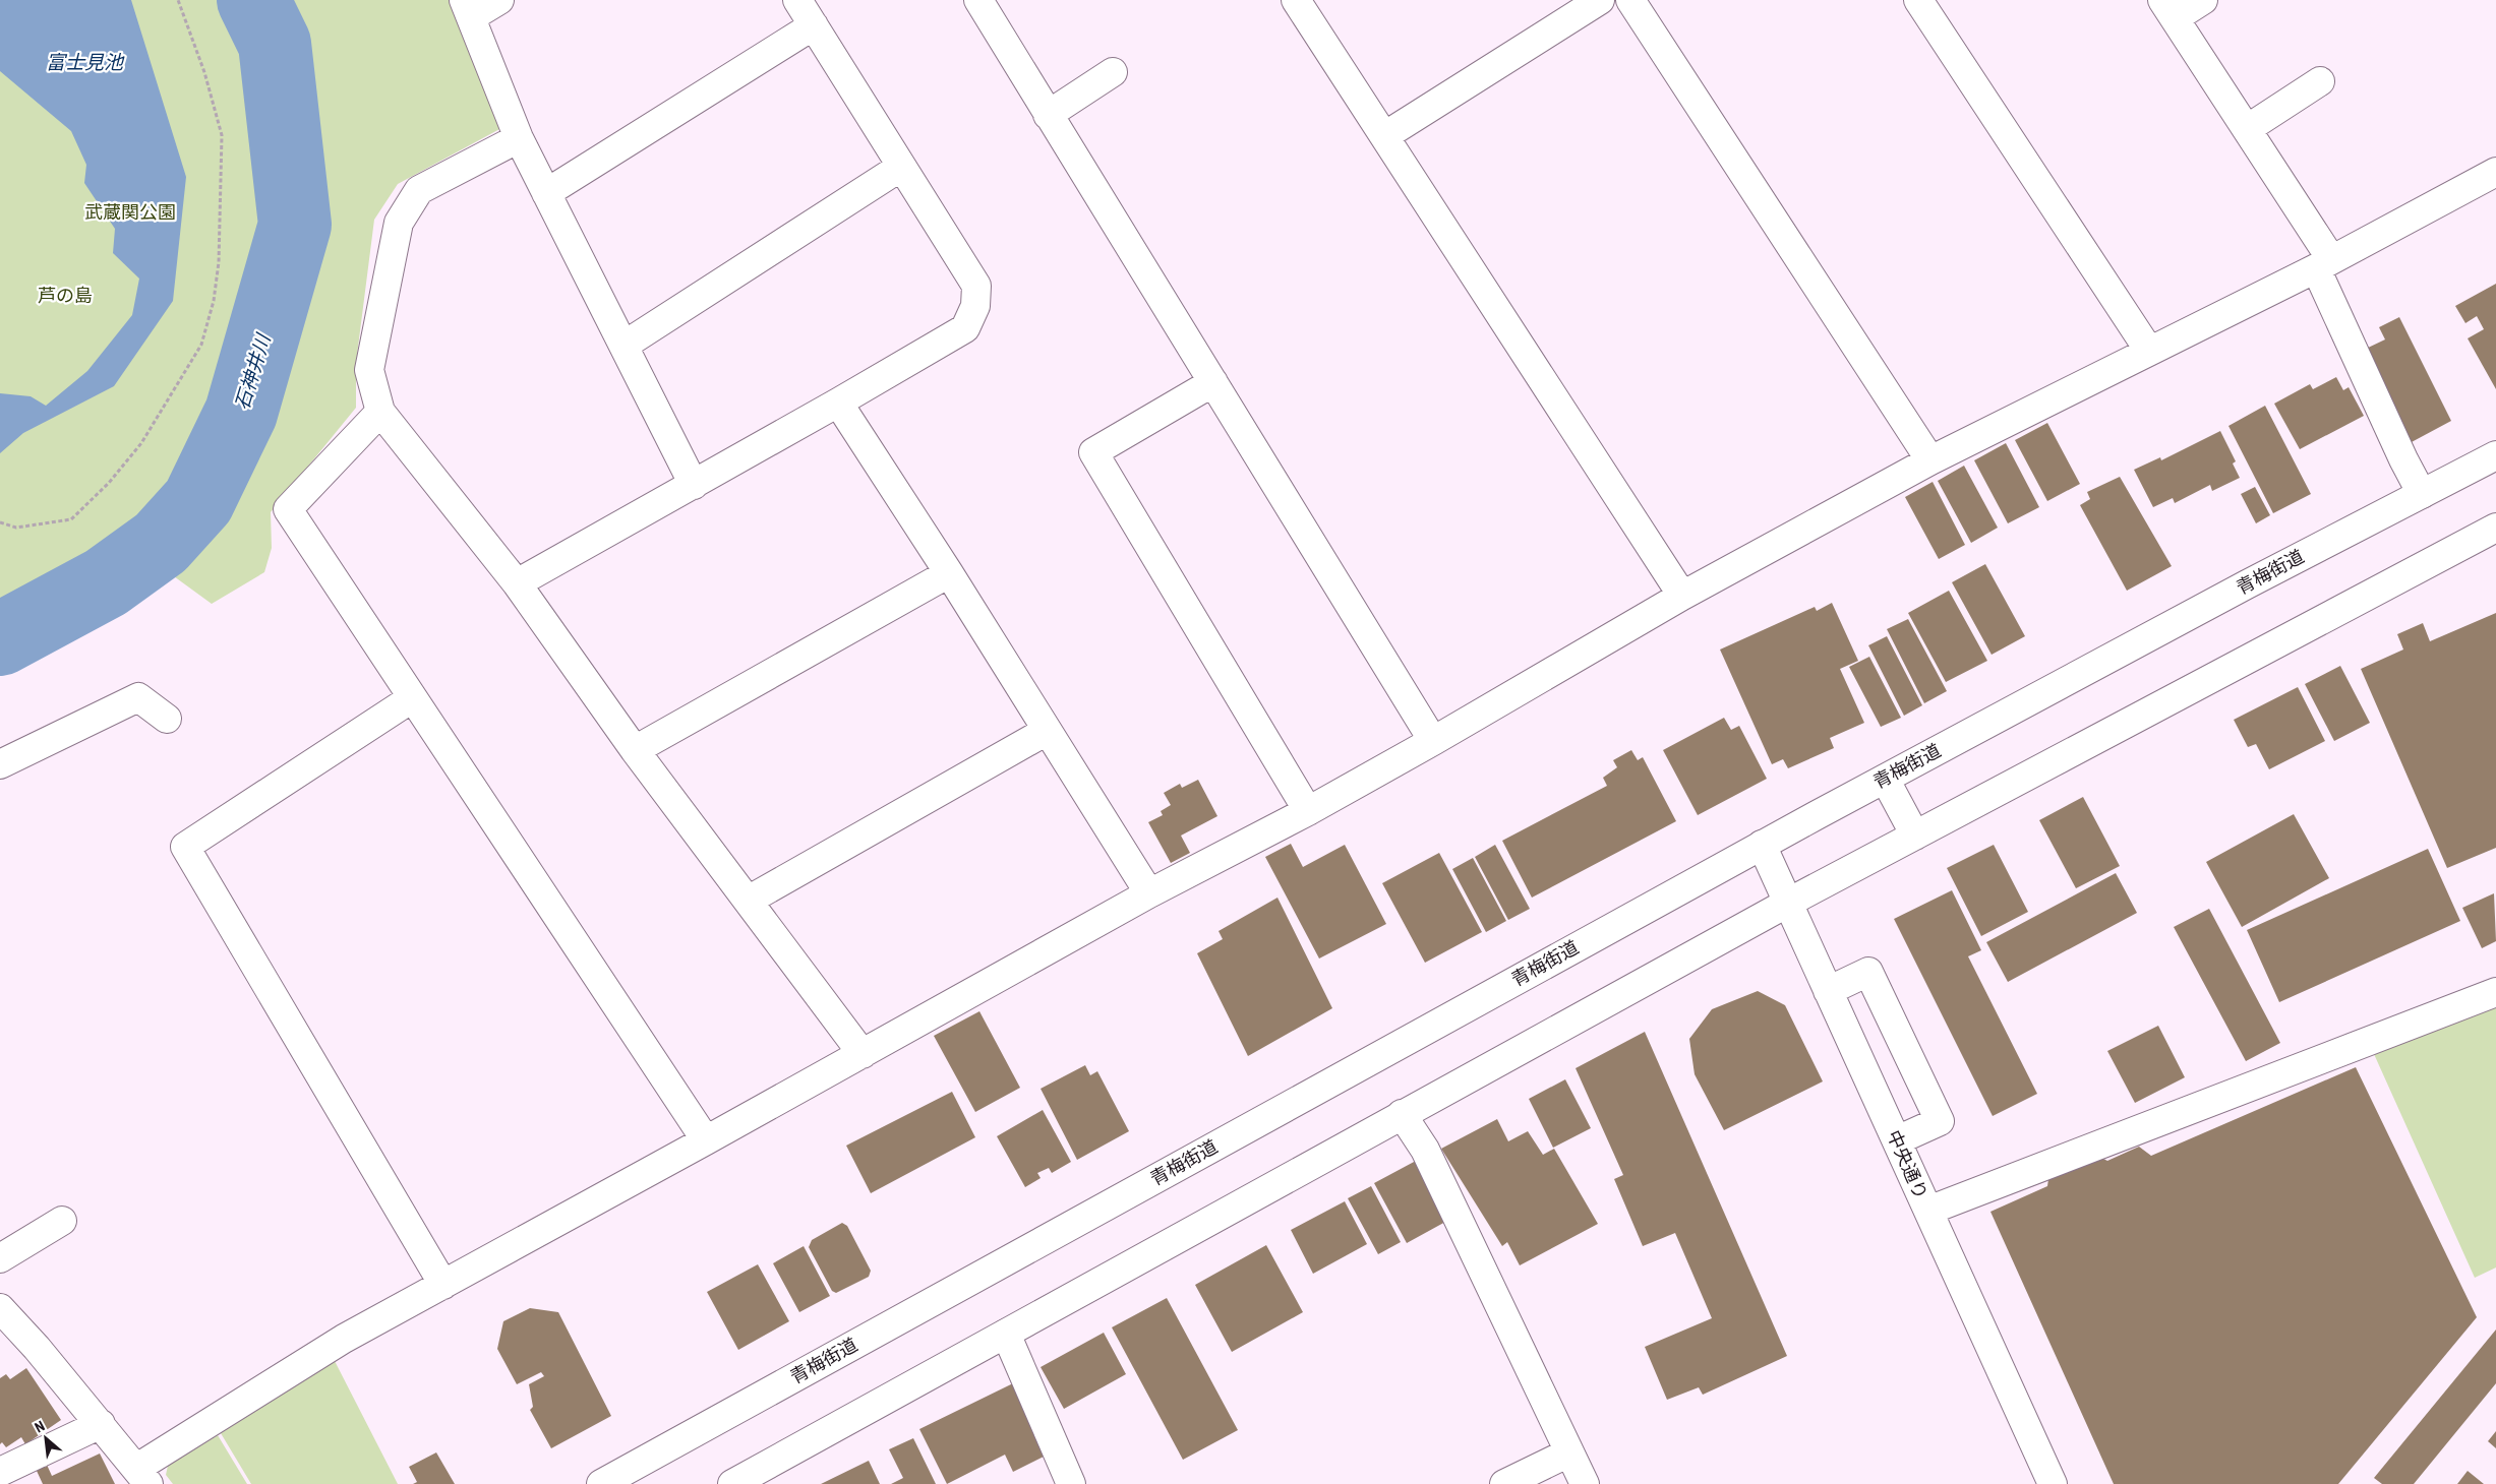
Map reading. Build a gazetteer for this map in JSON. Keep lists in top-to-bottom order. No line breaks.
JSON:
{"streets":{"street":["青梅街道","中央通り"]},"crossings":[["青梅街道","中央通り"]],"water":["富士見池","石神井川"],"parks":["武蔵関公園","芦の島"],"north":"top left"}
